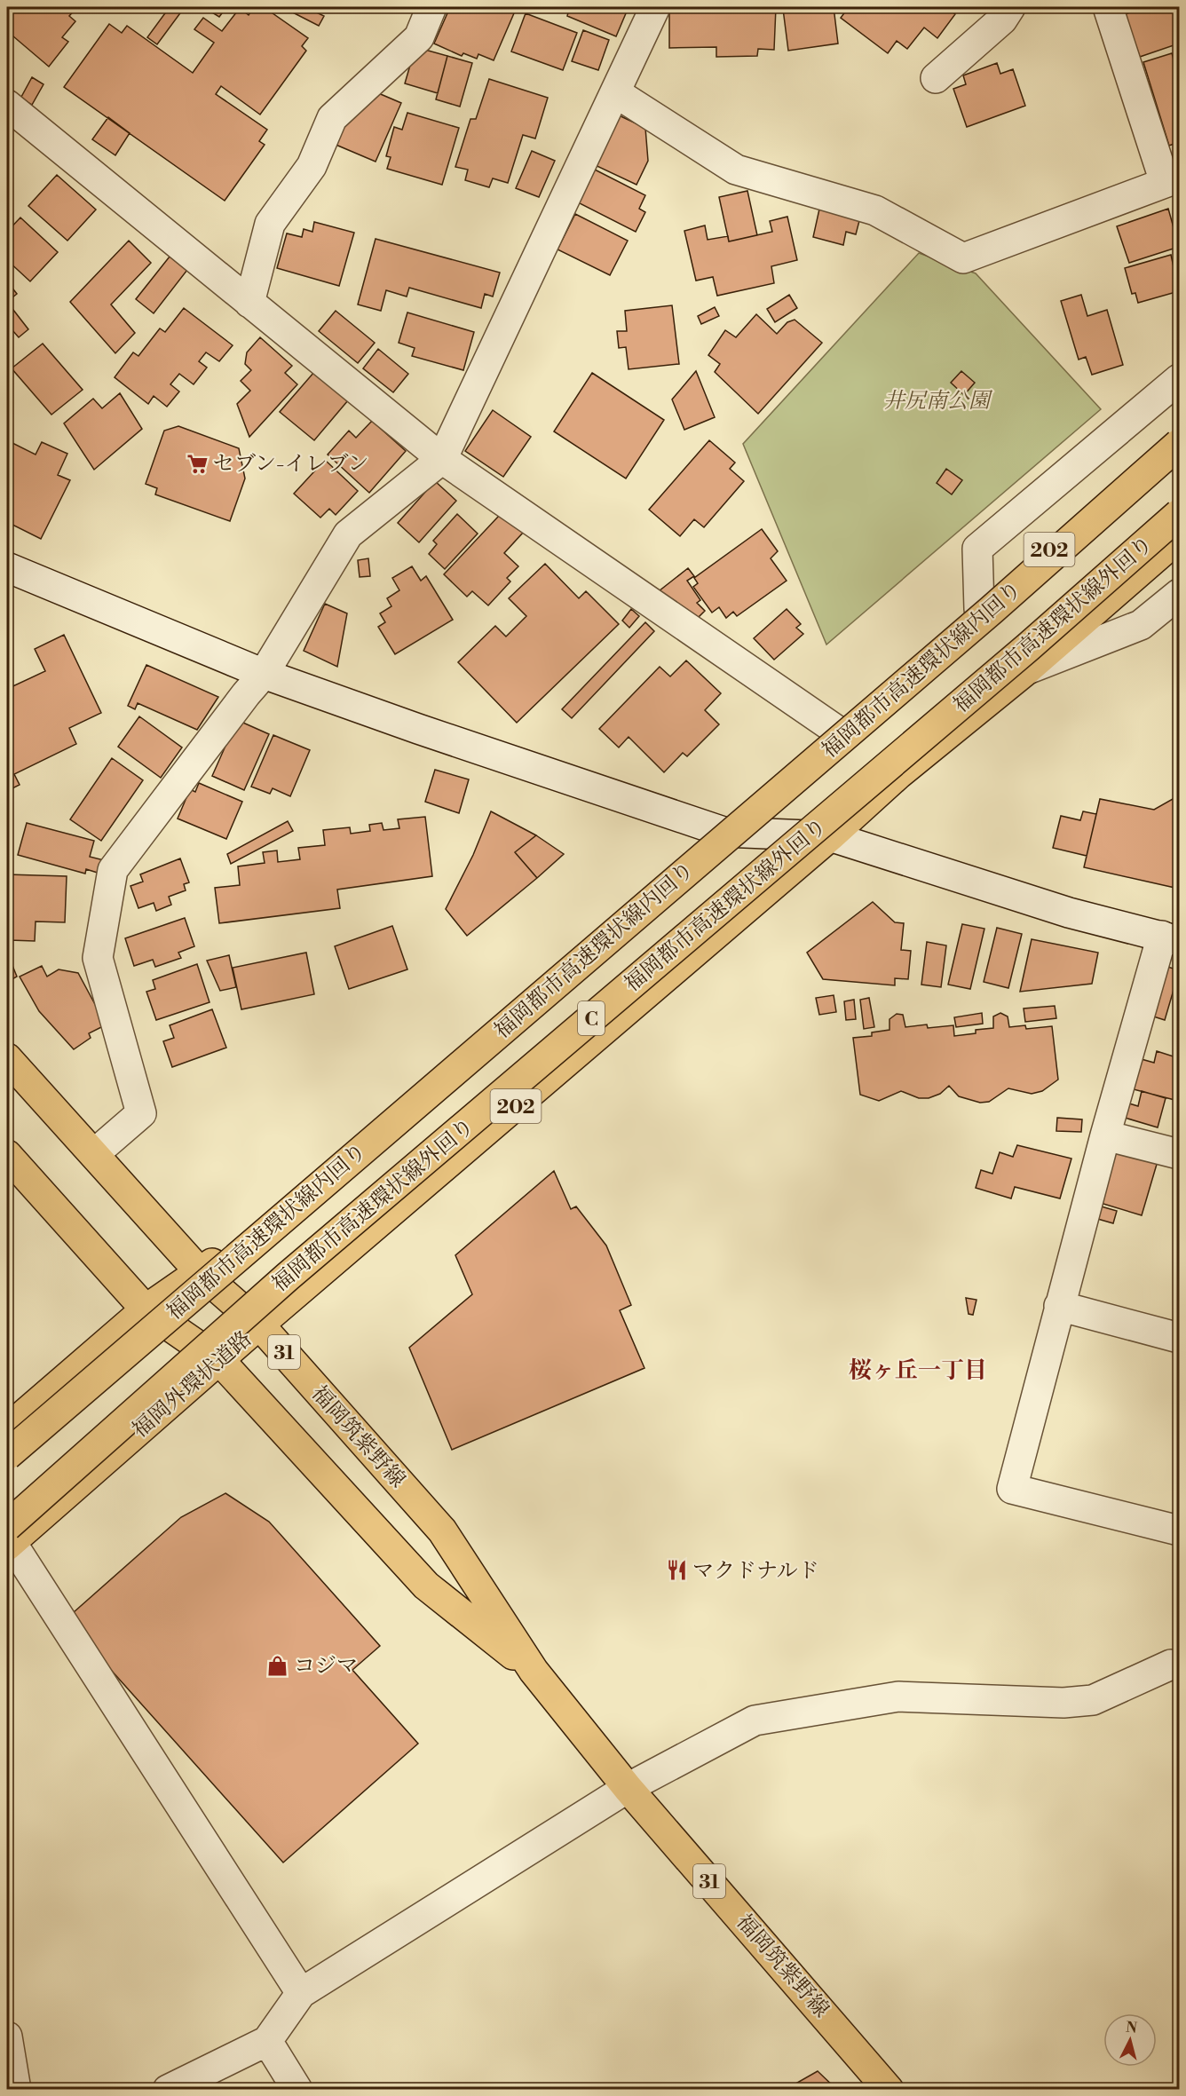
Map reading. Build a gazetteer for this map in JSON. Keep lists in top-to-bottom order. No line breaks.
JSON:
{"streets":{"main road":["202","福岡都市高速環状線外回り","福岡都市高速環状線内回り","C","31","福岡外環状道路","福岡筑紫野線"]},"crossings":[["202","福岡筑紫野線"],["福岡都市高速環状線外回り","福岡外環状道路"],["福岡外環状道路","福岡筑紫野線"]],"districts":["桜ヶ丘一丁目"],"parks":["井尻南公園"],"places":{"supermarket":["セブン-イレブン"],"restaurant":["マクドナルド"],"shop":["コジマ"]},"north":"top"}
